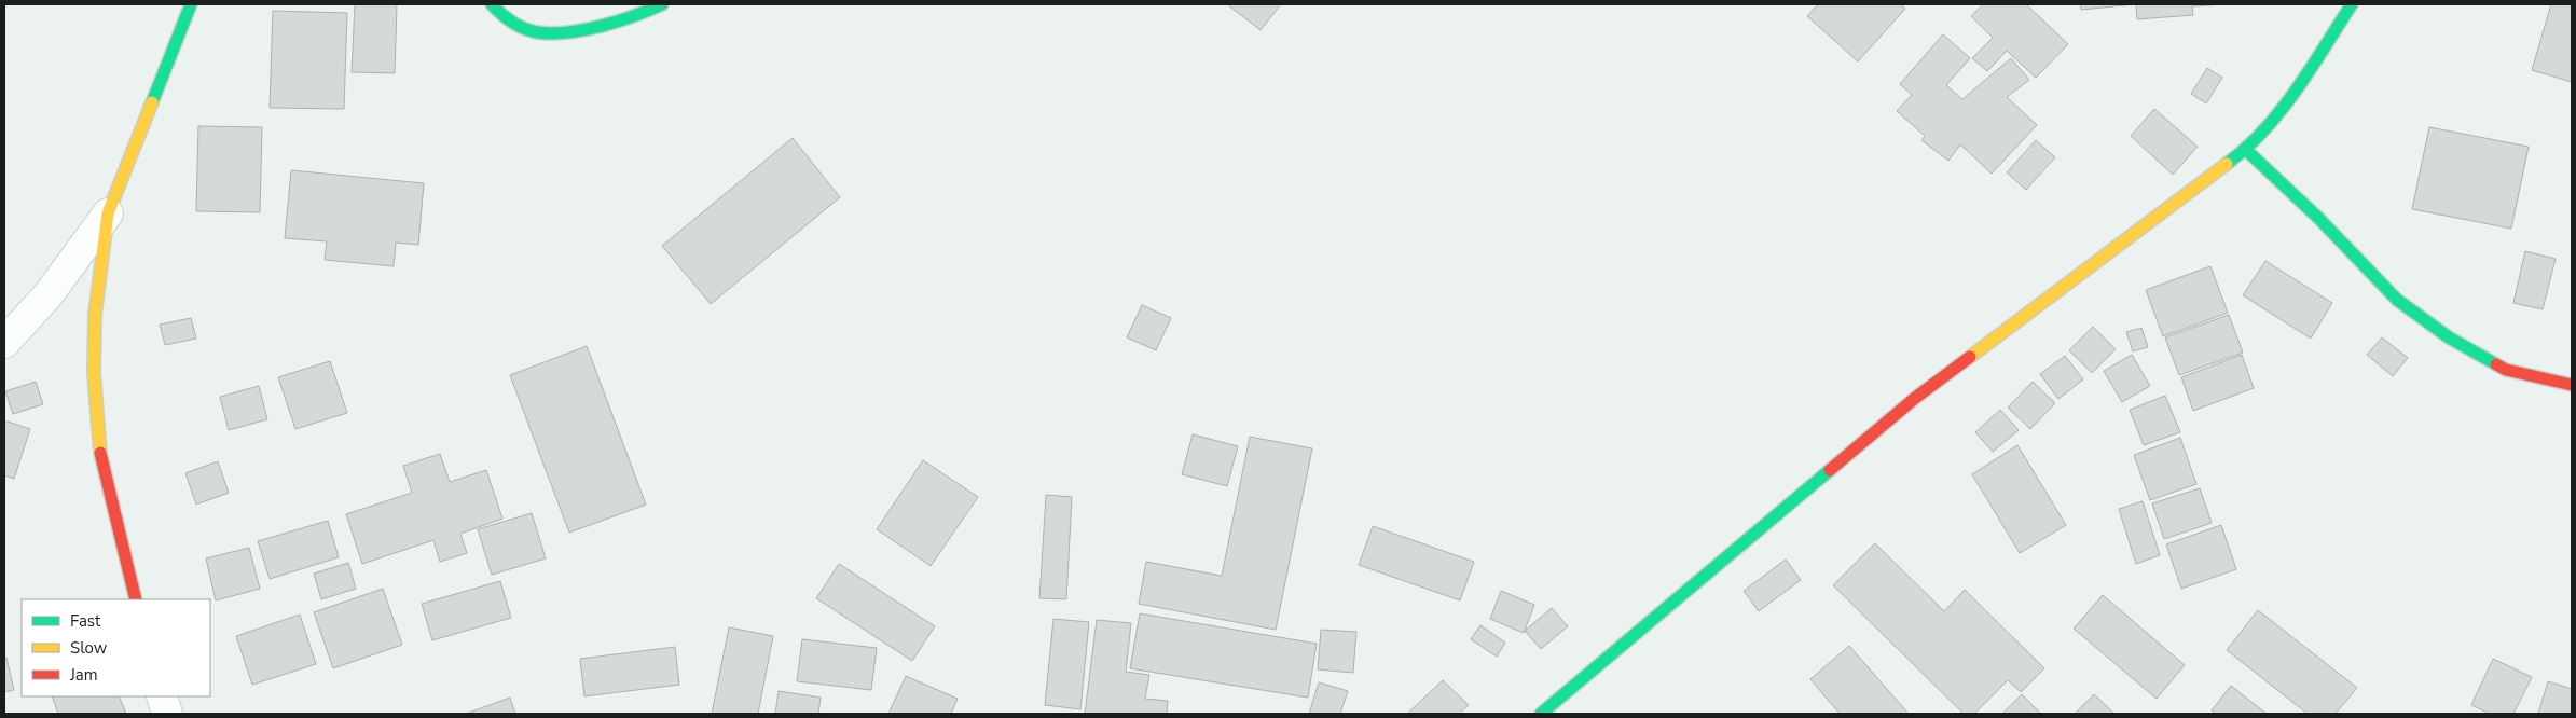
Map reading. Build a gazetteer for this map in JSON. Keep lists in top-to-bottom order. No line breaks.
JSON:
{"legend":["Fast","Slow","Jam"]}
